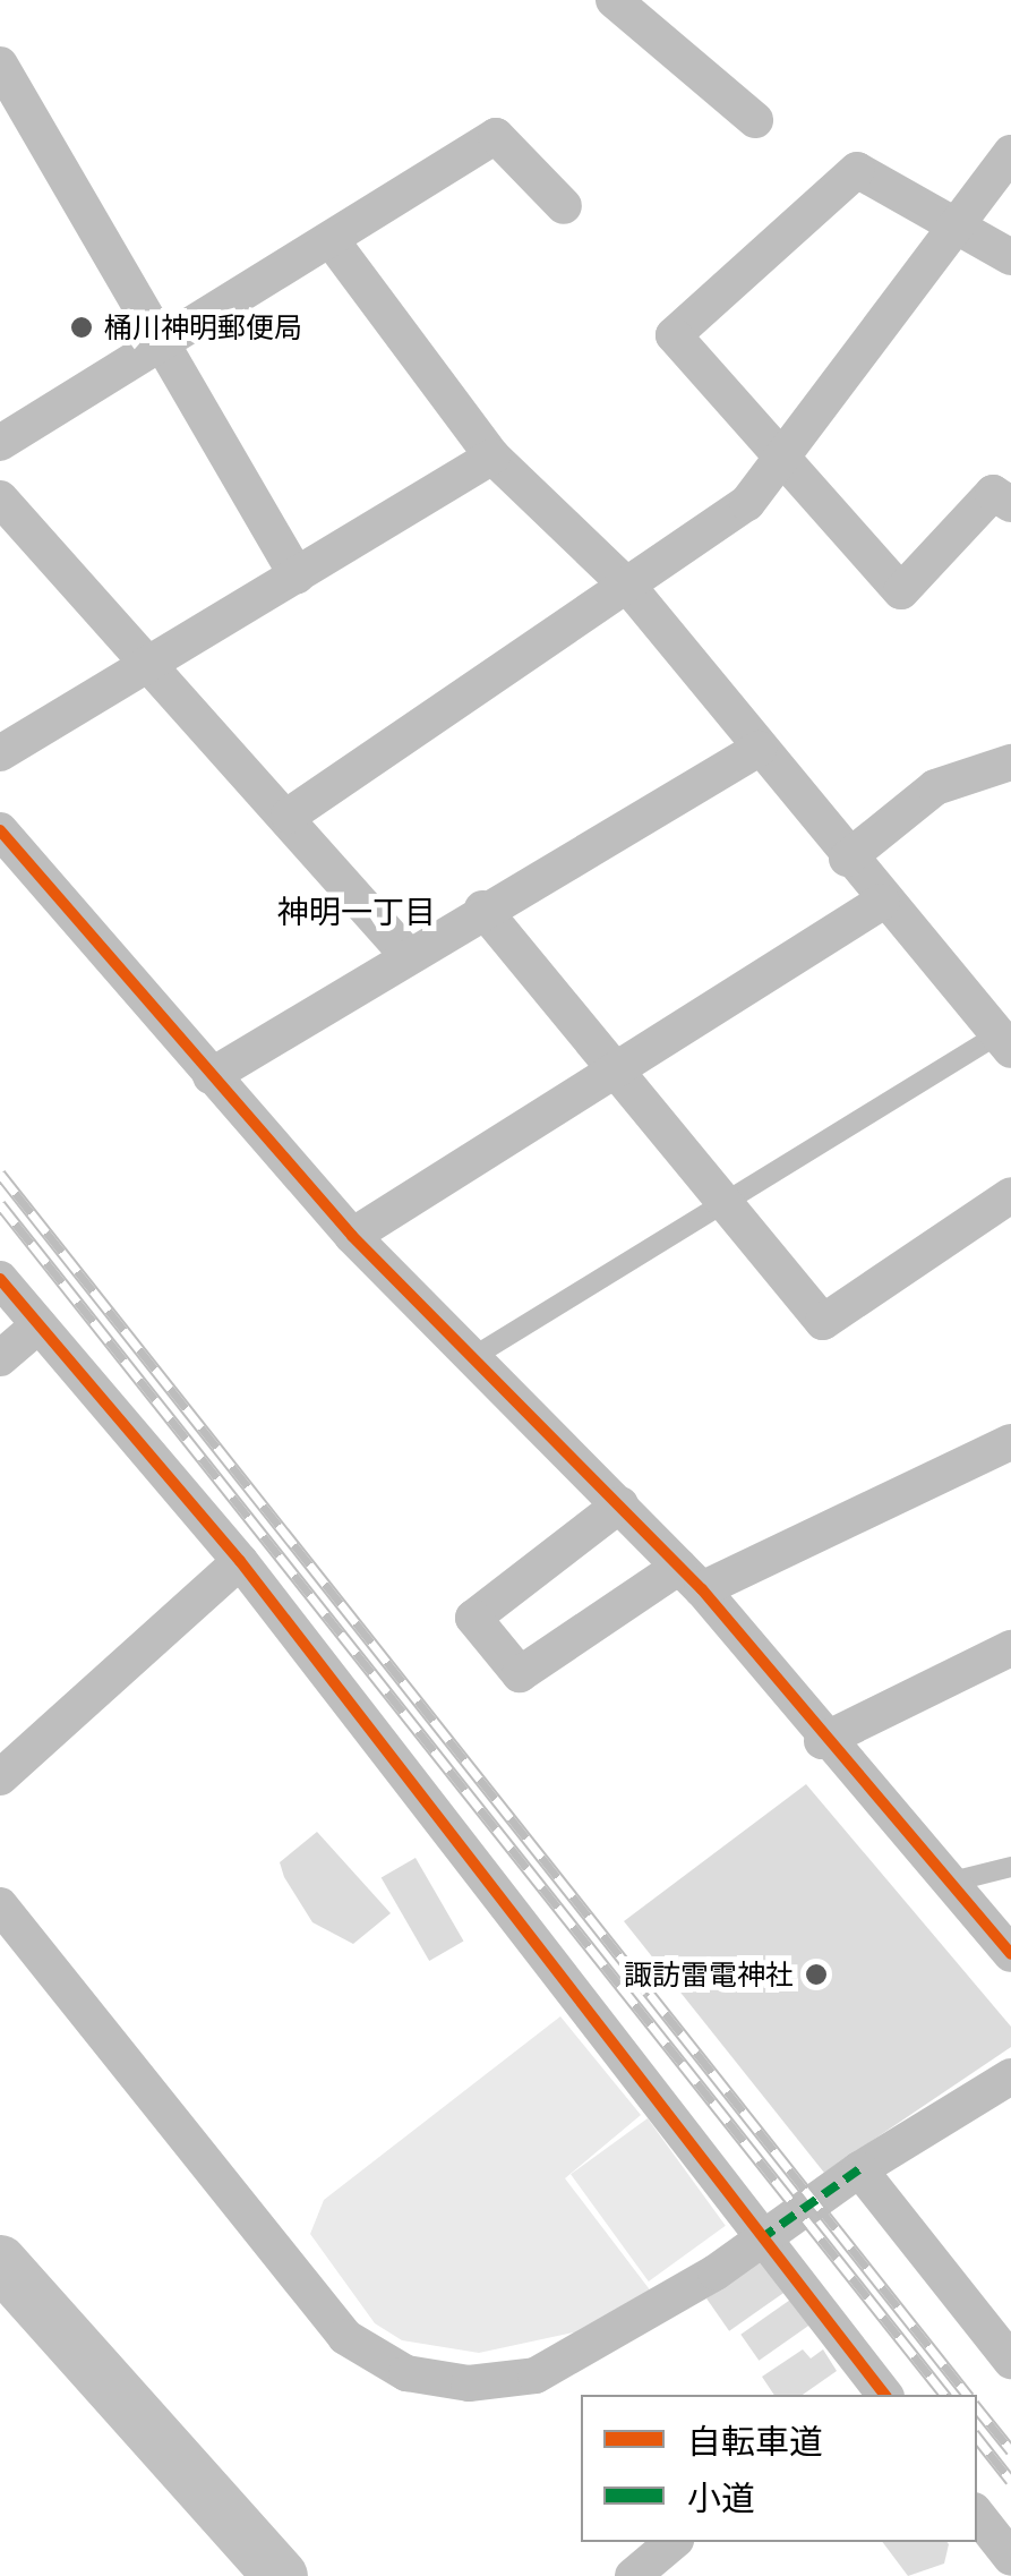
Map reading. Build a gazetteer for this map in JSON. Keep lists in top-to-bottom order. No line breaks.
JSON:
{"districts":["神明一丁目"],"places":["桶川神明郵便局","諏訪雷電神社"],"legend":["自転車道","小道"]}
